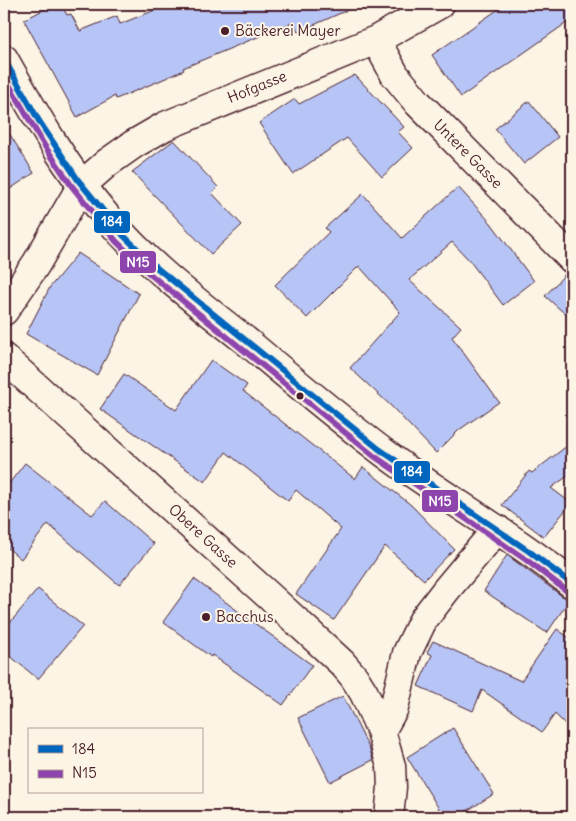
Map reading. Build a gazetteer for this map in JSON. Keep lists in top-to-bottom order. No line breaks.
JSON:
{"streets":{"street":["Hofgasse","Untere Gasse","Obere Gasse"]},"crossings":[["Hofgasse","Untere Gasse"]],"places":["Bäckerei Mayer","Bacchus"],"lines":["transit line 184","transit line N15"],"legend":["184","N15"]}
